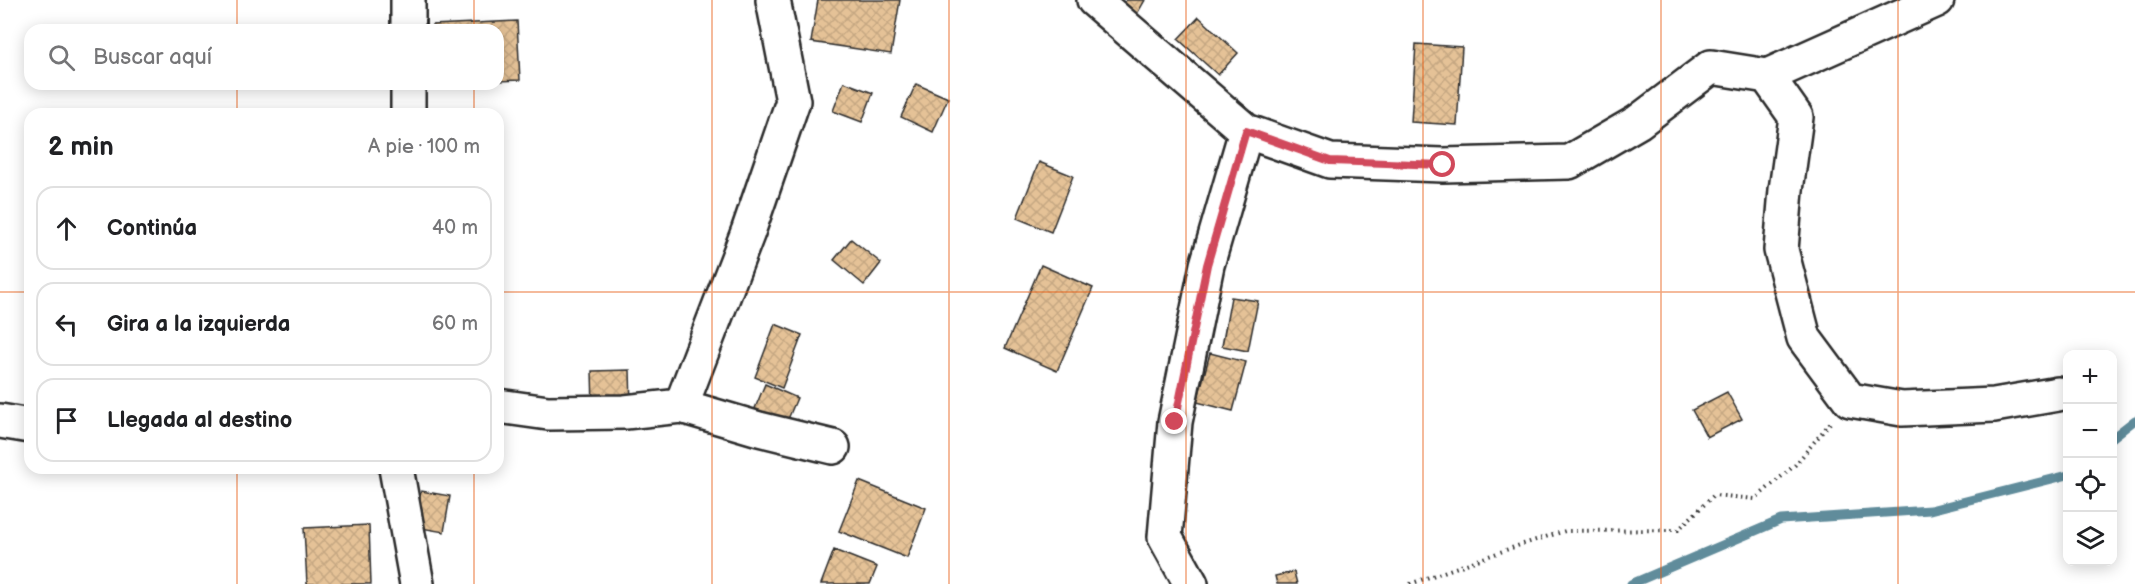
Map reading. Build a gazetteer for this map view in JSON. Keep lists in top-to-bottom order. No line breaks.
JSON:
{"page":{"search":"Buscar aquí","heading":["2 min","A pie · 100 m"],"list":[["Continúa","40 m"],["Gira a la izquierda","60 m"],"Llegada al destino"],"map_buttons":["+","−"]}}
